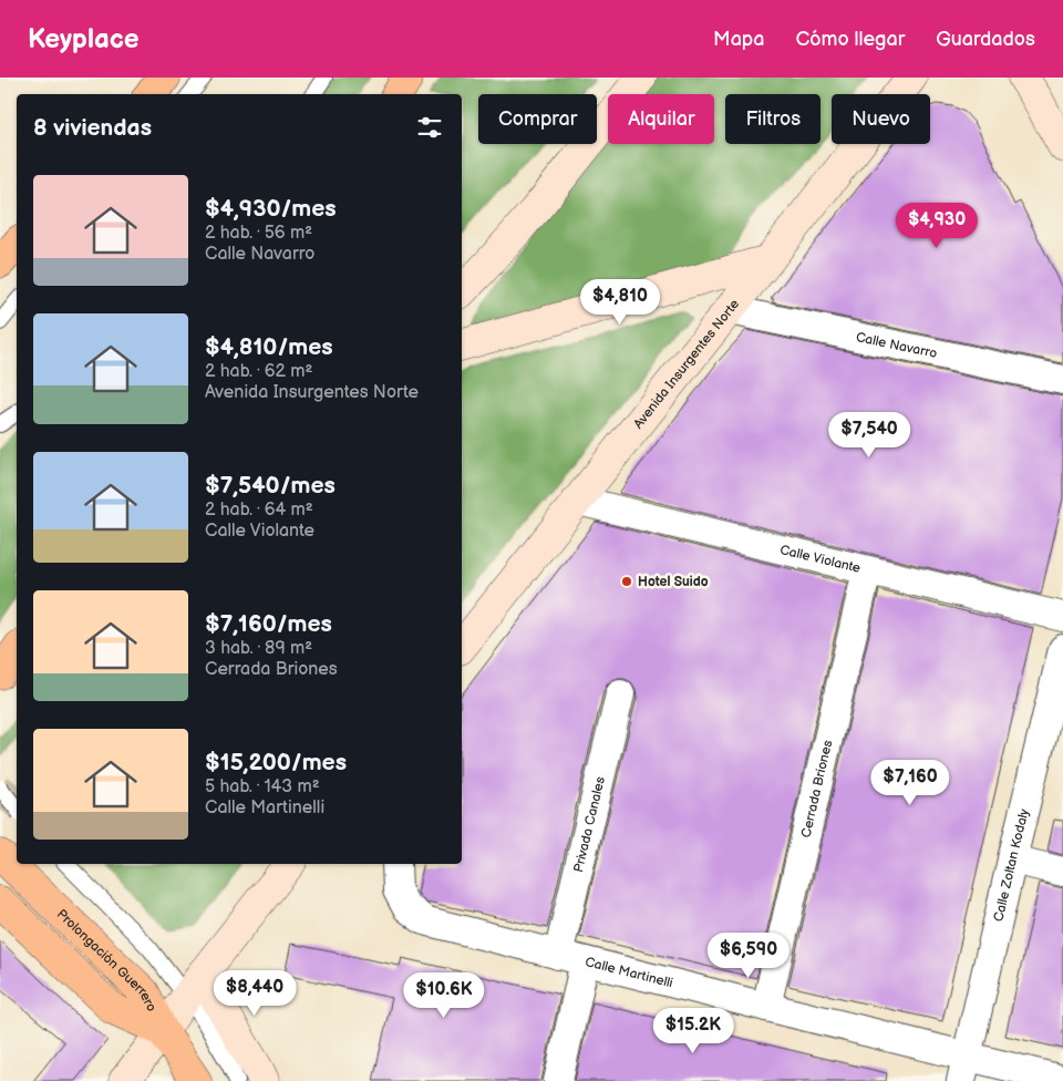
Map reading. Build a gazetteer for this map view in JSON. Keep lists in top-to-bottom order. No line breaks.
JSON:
{"streets":{"main road":["Avenida Insurgentes Norte","Prolongación Guerrero"],"street":["Calle Navarro","Calle Violante","Cerrada Briones","Privada Canales","Calle Zoltan Kodaly","Calle Martinelli"]},"crossings":[["Calle Navarro","Avenida Insurgentes Norte"],["Avenida Insurgentes Norte","Calle Violante"],["Calle Violante","Cerrada Briones"],["Cerrada Briones","Calle Martinelli"],["Privada Canales","Calle Martinelli"],["Calle Zoltan Kodaly","Calle Martinelli"]],"places":["Hotel Suido"],"page":{"header":"Keyplace","nav":["Mapa","Cómo llegar","Guardados"],"chip":["Comprar","Alquilar","Filtros","Nuevo"],"heading":"8 viviendas","list":[{"name":"$4,930/mes","note":"2 hab. · 56 m² · Calle Navarro"},{"name":"$4,810/mes","note":"2 hab. · 62 m² · Avenida Insurgentes Norte"},{"name":"$7,540/mes","note":"2 hab. · 64 m² · Calle Violante"},{"name":"$7,160/mes","note":"3 hab. · 89 m² · Cerrada Briones"},{"name":"$15,200/mes","note":"5 hab. · 143 m² · Calle Martinelli"}],"price":["$4,930","$4,810","$7,540","$7,160","$6,590","$8,440","$10.6K","$15.2K"]}}
